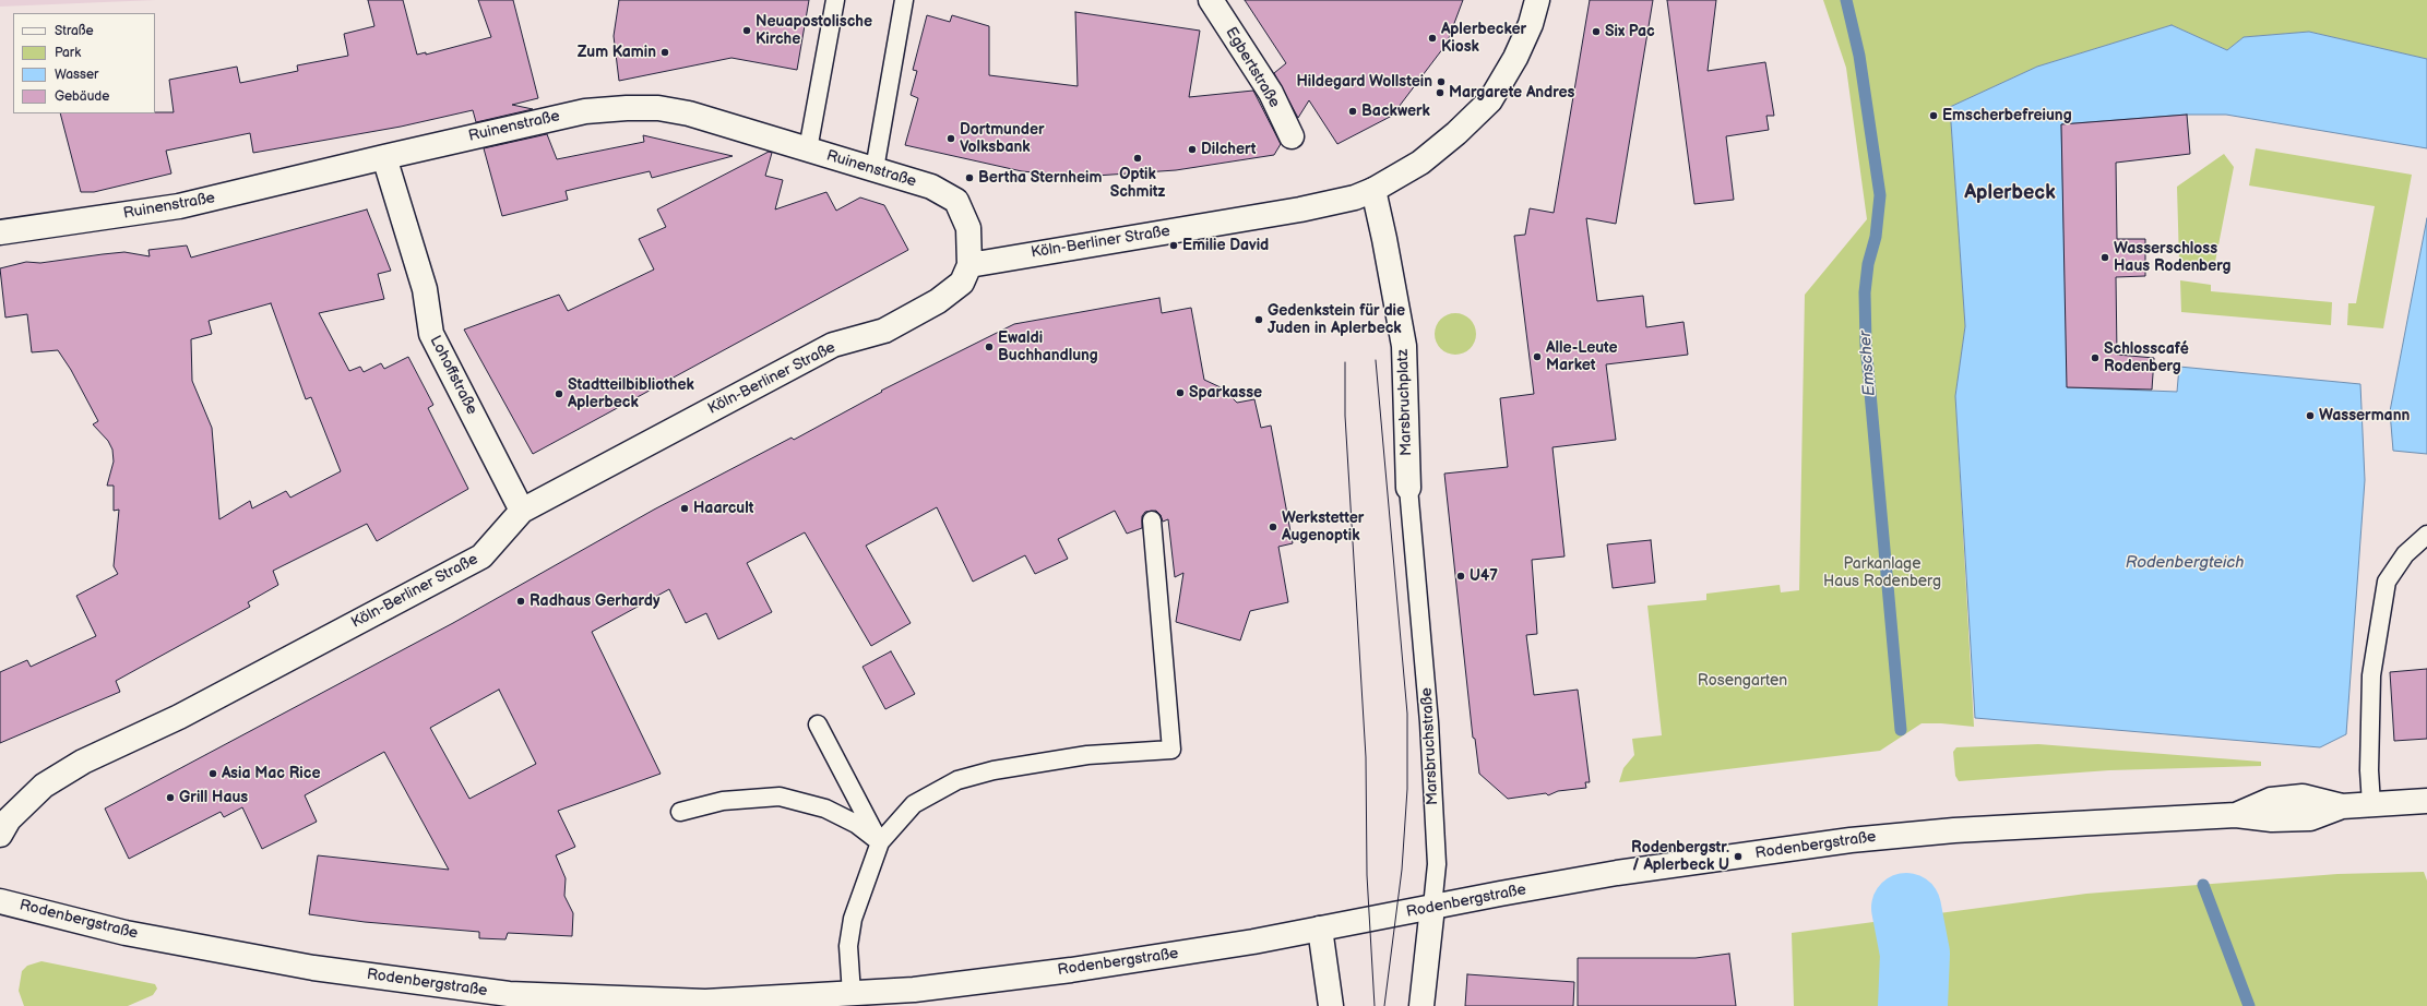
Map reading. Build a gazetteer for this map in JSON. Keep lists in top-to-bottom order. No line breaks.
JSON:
{"streets":{"street":["Egbertstraße","Ruinenstraße","Köln-Berliner Straße","Lohoffstraße","Marsbruchplatz","Marsbruchstraße","Rodenbergstraße"]},"crossings":[["Ruinenstraße","Köln-Berliner Straße"],["Ruinenstraße","Lohoffstraße"],["Köln-Berliner Straße","Lohoffstraße"],["Köln-Berliner Straße","Marsbruchplatz"],["Marsbruchplatz","Marsbruchstraße"],["Marsbruchstraße","Rodenbergstraße"]],"districts":["Aplerbeck"],"water":["Emscher","Rodenbergteich"],"parks":["Parkanlage Haus Rodenberg","Rosengarten"],"places":["Neuapostolische Kirche","Six Pac","Aplerbecker Kiosk","Zum Kamin","Hildegard Wollstein","Margarete Andres","Backwerk","Emscherbefreiung","Dortmunder Volksbank","Dilchert","Optik Schmitz","Bertha Sternheim","Emilie David","Wasserschloss Haus Rodenberg","Gedenkstein für die Juden in Aplerbeck","Ewaldi Buchhandlung","Alle-Leute Market","Schlosscafé Rodenberg","Sparkasse","Stadtteilbibliothek Aplerbeck","Wassermann","Haarcult","Werkstetter Augenoptik","U47","Radhaus Gerhardy","Asia Mac Rice","Grill Haus","Rodenbergstr. / Aplerbeck U"],"legend":["Straße","Park","Wasser","Gebäude"]}
